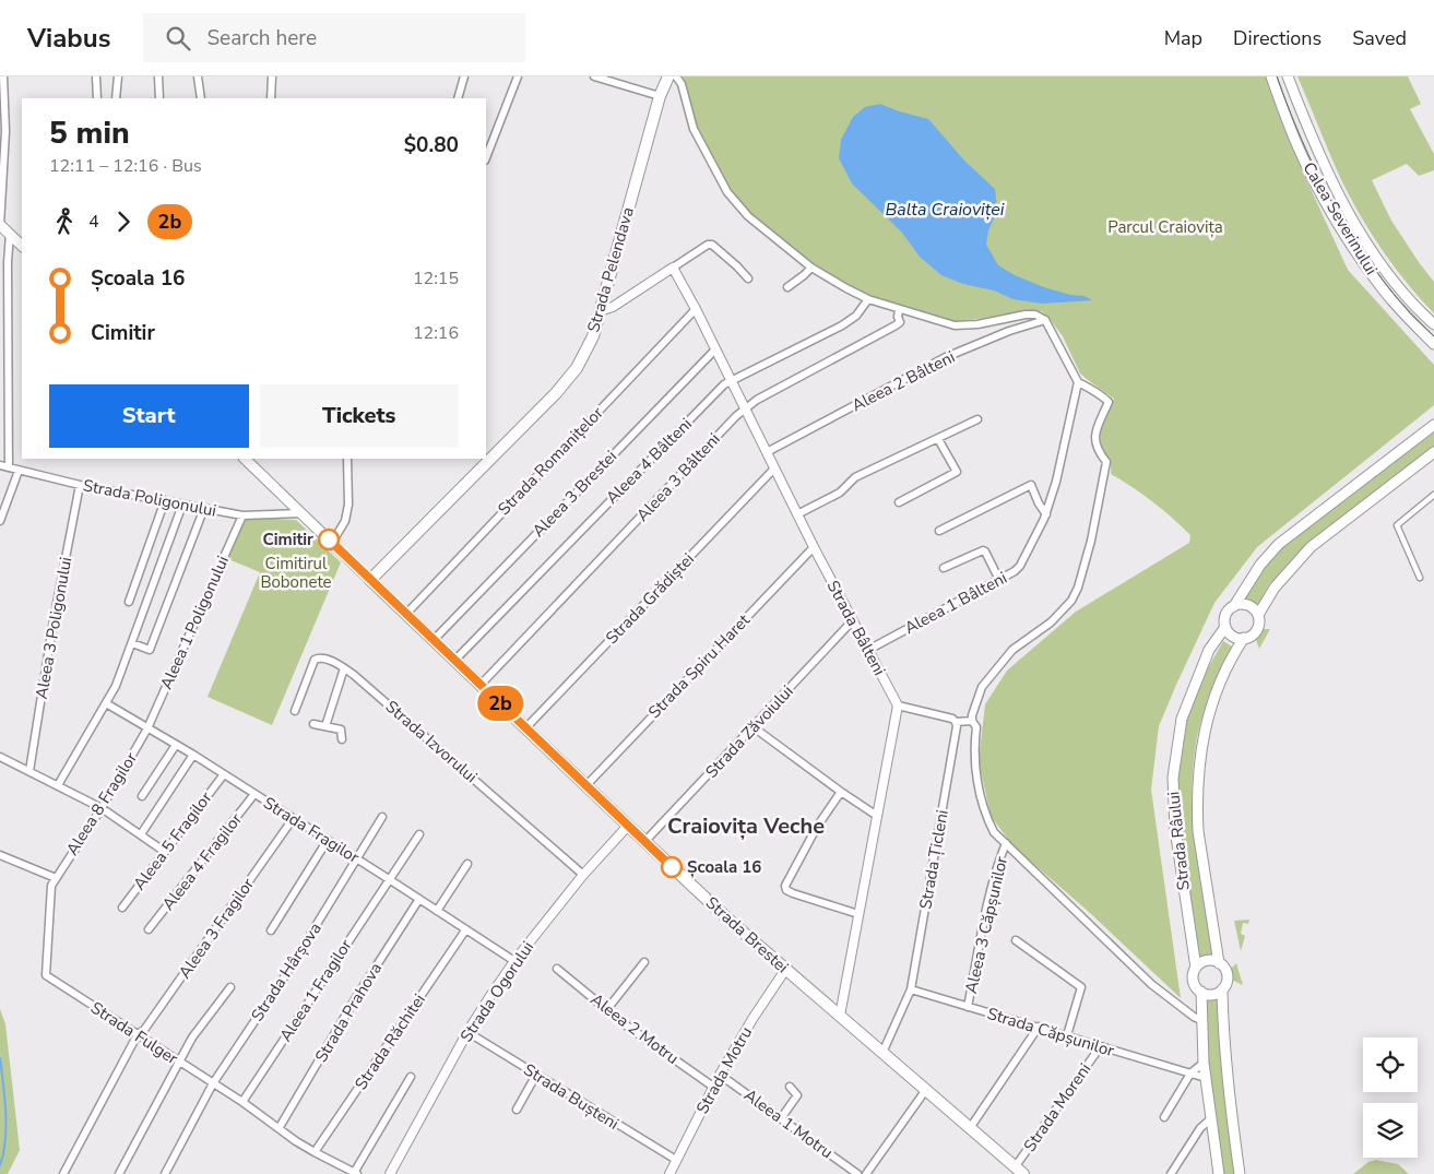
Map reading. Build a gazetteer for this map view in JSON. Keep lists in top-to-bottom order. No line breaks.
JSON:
{"streets":{"main road":["Calea Severinului","Strada Pelendava","Strada Râului","Strada Brestei"],"street":["Aleea 2 Bâlteni","Strada Romanițelor","Aleea 4 Bâlteni","Aleea 3 Bâlteni","Aleea 3 Brestei","Strada Poligonului","Strada Grădiștei","Aleea 1 Bâlteni","Aleea 1 Poligonului","Aleea 3 Poligonului","Strada Bâlteni","Strada Spiru Haret","Strada Zăvoiului","Strada Izvorului","Aleea 8 Fragilor","Strada Fragilor","Aleea 5 Fragilor","Strada Țicleni","Aleea 4 Fragilor","Aleea 3 Căpșunilor","Aleea 3 Fragilor","Strada Hârșova","Aleea 1 Fragilor","Strada Ogorului","Strada Prahova","Aleea 2 Motru","Strada Căpșunilor","Strada Fulger","Strada Răchitei","Strada Motru","Strada Bușteni","Strada Moreni","Aleea 1 Motru"]},"crossings":[["Strada Pelendava","Strada Brestei"],["Aleea 2 Bâlteni","Strada Bâlteni"],["Strada Romanițelor","Strada Bâlteni"],["Strada Romanițelor","Strada Brestei"],["Aleea 4 Bâlteni","Strada Bâlteni"],["Aleea 4 Bâlteni","Strada Brestei"],["Aleea 3 Bâlteni","Strada Bâlteni"],["Aleea 3 Bâlteni","Strada Brestei"],["Aleea 3 Brestei","Strada Bâlteni"],["Aleea 3 Brestei","Strada Brestei"],["Strada Poligonului","Aleea 1 Poligonului"],["Strada Poligonului","Aleea 3 Poligonului"],["Strada Poligonului","Strada Brestei"],["Strada Grădiștei","Strada Bâlteni"],["Strada Grădiștei","Strada Brestei"],["Aleea 1 Bâlteni","Strada Bâlteni"],["Aleea 1 Poligonului","Aleea 8 Fragilor"],["Aleea 1 Poligonului","Strada Fragilor"],["Strada Bâlteni","Strada Spiru Haret"],["Strada Bâlteni","Strada Zăvoiului"],["Strada Spiru Haret","Strada Brestei"],["Strada Zăvoiului","Strada Brestei"],["Strada Izvorului","Strada Ogorului"],["Aleea 8 Fragilor","Strada Fragilor"],["Aleea 8 Fragilor","Strada Fulger"],["Strada Fragilor","Aleea 5 Fragilor"],["Strada Fragilor","Aleea 4 Fragilor"],["Strada Fragilor","Aleea 3 Fragilor"],["Strada Fragilor","Strada Hârșova"],["Strada Fragilor","Aleea 1 Fragilor"],["Strada Fragilor","Strada Ogorului"],["Strada Fragilor","Strada Prahova"],["Strada Fragilor","Strada Răchitei"],["Strada Râului","Strada Căpșunilor"],["Strada Țicleni","Strada Brestei"],["Strada Țicleni","Strada Căpșunilor"],["Aleea 3 Căpșunilor","Strada Căpșunilor"],["Aleea 3 Fragilor","Strada Fulger"],["Strada Brestei","Strada Ogorului"],["Strada Brestei","Strada Motru"],["Strada Brestei","Strada Moreni"],["Strada Hârșova","Strada Fulger"],["Aleea 1 Fragilor","Strada Fulger"],["Strada Ogorului","Strada Bușteni"],["Strada Prahova","Strada Fulger"],["Aleea 2 Motru","Strada Motru"],["Strada Căpșunilor","Strada Moreni"],["Strada Fulger","Strada Răchitei"],["Strada Motru","Strada Bușteni"],["Strada Motru","Aleea 1 Motru"]],"districts":["Craiovița Veche"],"water":["Balta Craioviței"],"parks":["Parcul Craiovița","Cimitirul Bobonete"],"places":["Cimitir","Școala 16"],"lines":["bus line 2b"],"page":{"header":"Viabus","search":"Search here","nav":["Map","Directions","Saved"],"on_map":"2b","heading":["5 min","12:11 – 12:16 · Bus","$0.80"],"legs":["4","2b"],"list":[{"name":"Școala 16","value":"12:15"},{"name":"Cimitir","value":"12:16"}],"buttons":["Start","Tickets"]}}
